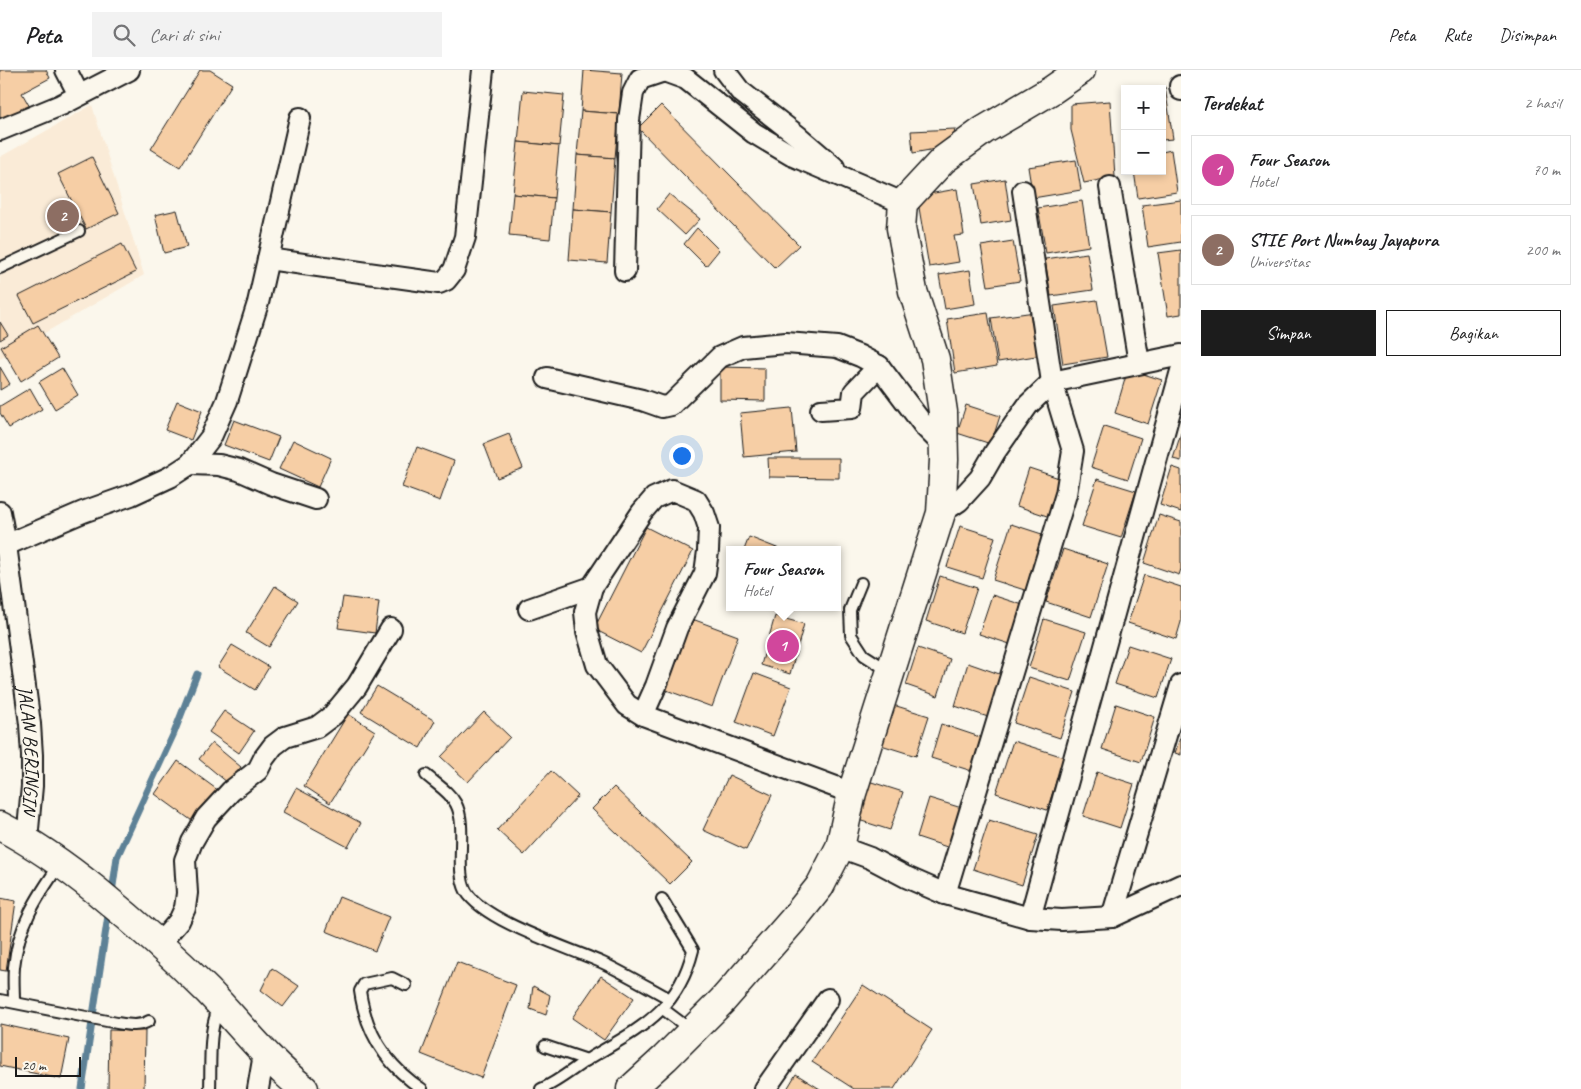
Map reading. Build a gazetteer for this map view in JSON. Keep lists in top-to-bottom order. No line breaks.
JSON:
{"streets":{"street":["JALAN BERINGIN"]},"scale_bar":"20 m","page":{"header":"Peta","search":"Cari di sini","nav":["Peta","Rute","Disimpan"],"heading":["Terdekat","2 hasil"],"map_buttons":["+","−"],"list":[{"mark":"1","name":"Four Season","note":"Hotel","value":"70 m"},{"mark":"2","name":"STIE Port Numbay Jayapura","note":"Universitas","value":"200 m"}],"pins":["2","1"],"buttons":["Simpan","Bagikan"],"popup":["Four Season","Hotel"],"scale":"20 m"}}
